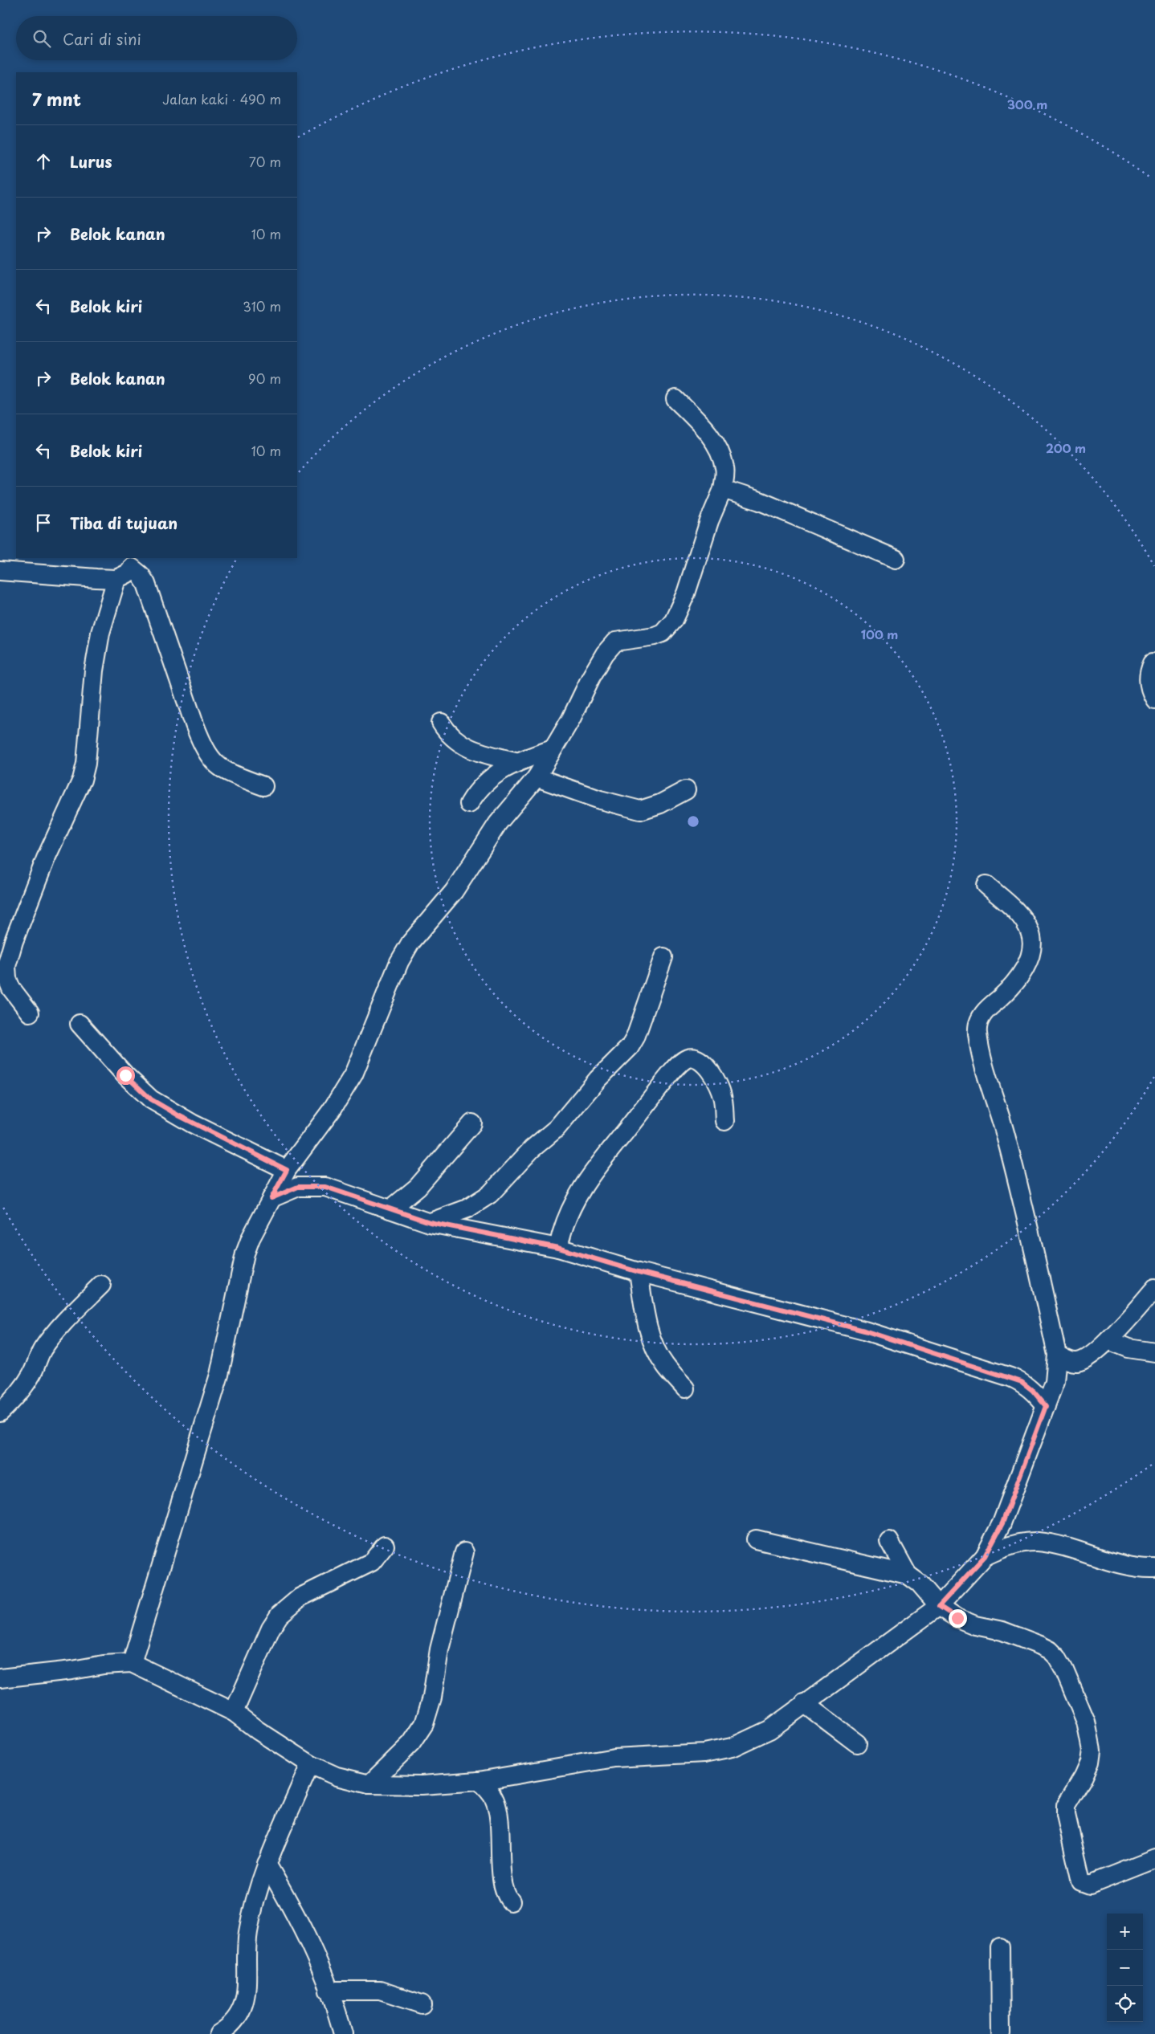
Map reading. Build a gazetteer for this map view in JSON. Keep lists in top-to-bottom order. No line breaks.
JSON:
{"page":{"search":"Cari di sini","heading":["7 mnt","Jalan kaki · 490 m"],"list":[["Lurus","70 m"],["Belok kanan","10 m"],["Belok kiri","310 m"],["Belok kanan","90 m"],["Belok kiri","10 m"],"Tiba di tujuan"],"map_buttons":["+","−"]},"rings":["300 m","200 m","100 m"]}
